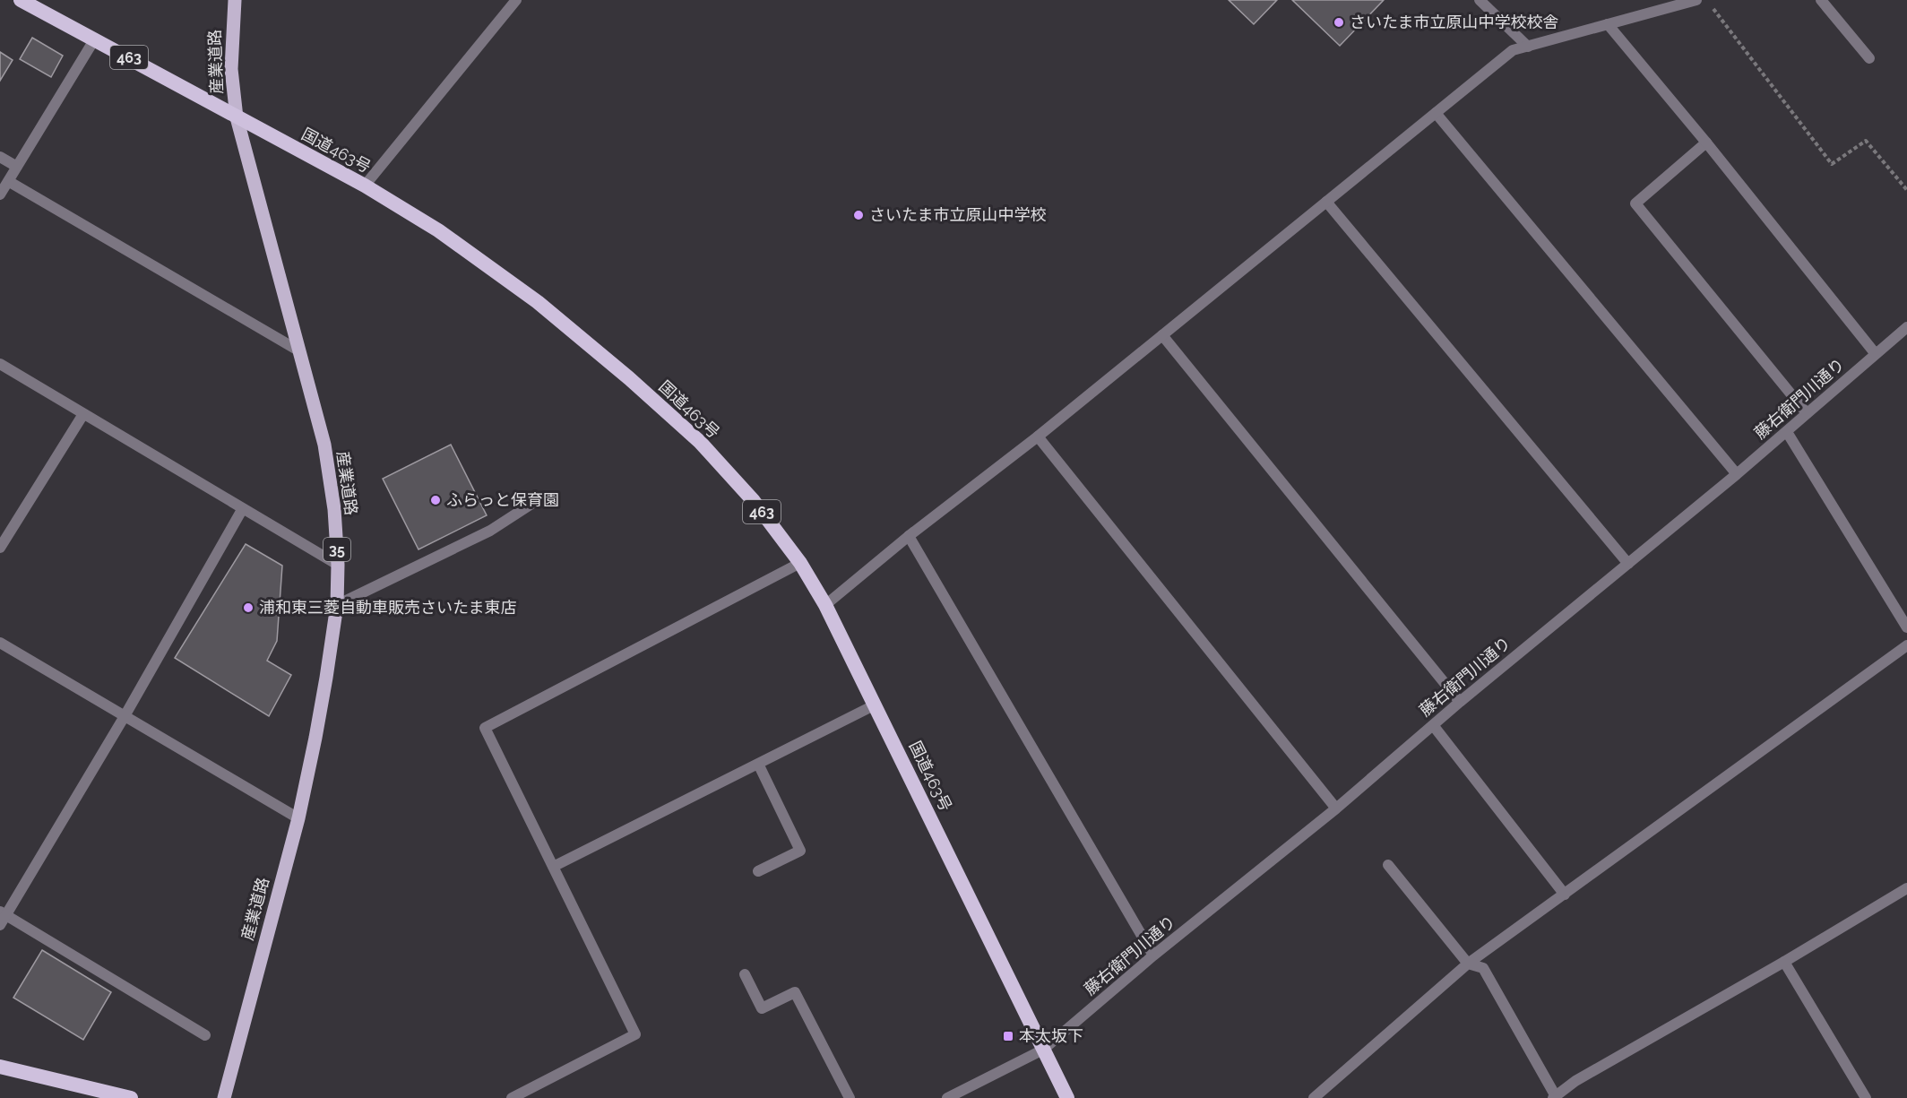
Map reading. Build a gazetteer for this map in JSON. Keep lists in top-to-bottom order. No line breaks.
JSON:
{"streets":{"highway":["463","国道463号"],"main road":["産業道路","35"],"street":["藤右衛門川通り"]},"crossings":[["産業道路","国道463号"],["国道463号","藤右衛門川通り"]],"places":{"other":["さいたま市立原山中学校校舎","さいたま市立原山中学校","ふらっと保育園","浦和東三菱自動車販売さいたま東店"],"transit":["本太坂下"]}}
